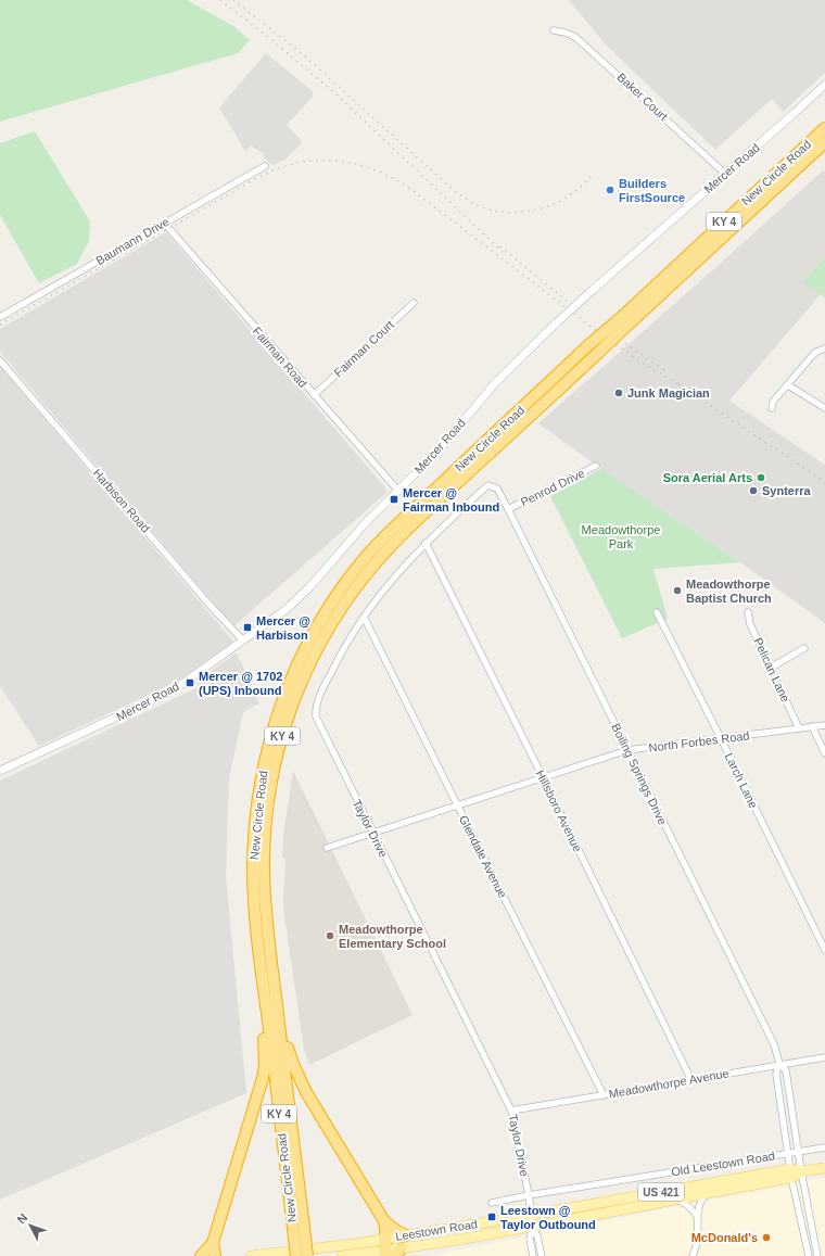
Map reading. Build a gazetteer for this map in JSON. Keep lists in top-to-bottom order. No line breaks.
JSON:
{"streets":{"highway":["New Circle Road","KY 4"],"main road":["US 421","Leestown Road"],"street":["Baker Court","Mercer Road","Baumann Drive","Fairman Court","Fairman Road","Penrod Drive","Harbison Road","Pelican Lane","North Forbes Road","Boiling Springs Drive","Larch Lane","Hillsboro Avenue","Taylor Drive","Glendale Avenue","Meadowthorpe Avenue","Old Leestown Road"]},"crossings":[["Baker Court","Mercer Road"],["Mercer Road","Fairman Road"],["Mercer Road","Harbison Road"],["Baumann Drive","Fairman Road"],["Fairman Court","Fairman Road"],["Penrod Drive","Boiling Springs Drive"],["Pelican Lane","North Forbes Road"],["North Forbes Road","Boiling Springs Drive"],["North Forbes Road","Larch Lane"],["North Forbes Road","Hillsboro Avenue"],["North Forbes Road","Taylor Drive"],["North Forbes Road","Glendale Avenue"],["Boiling Springs Drive","Taylor Drive"],["Boiling Springs Drive","Meadowthorpe Avenue"],["Boiling Springs Drive","Old Leestown Road"],["Boiling Springs Drive","Leestown Road"],["Hillsboro Avenue","Taylor Drive"],["Hillsboro Avenue","Meadowthorpe Avenue"],["Taylor Drive","Glendale Avenue"],["Taylor Drive","Meadowthorpe Avenue"],["Taylor Drive","Old Leestown Road"],["Taylor Drive","Leestown Road"],["Glendale Avenue","Meadowthorpe Avenue"]],"parks":["Meadowthorpe Park"],"places":{"other":["Builders FirstSource","Junk Magician","Sora Aerial Arts","Synterra","Meadowthorpe Baptist Church","Meadowthorpe Elementary School","McDonald's"],"transit":["Mercer @ Fairman Inbound","Mercer @ Harbison","Mercer @ 1702 (UPS) Inbound","Leestown @ Taylor Outbound"]},"north":"top left"}
